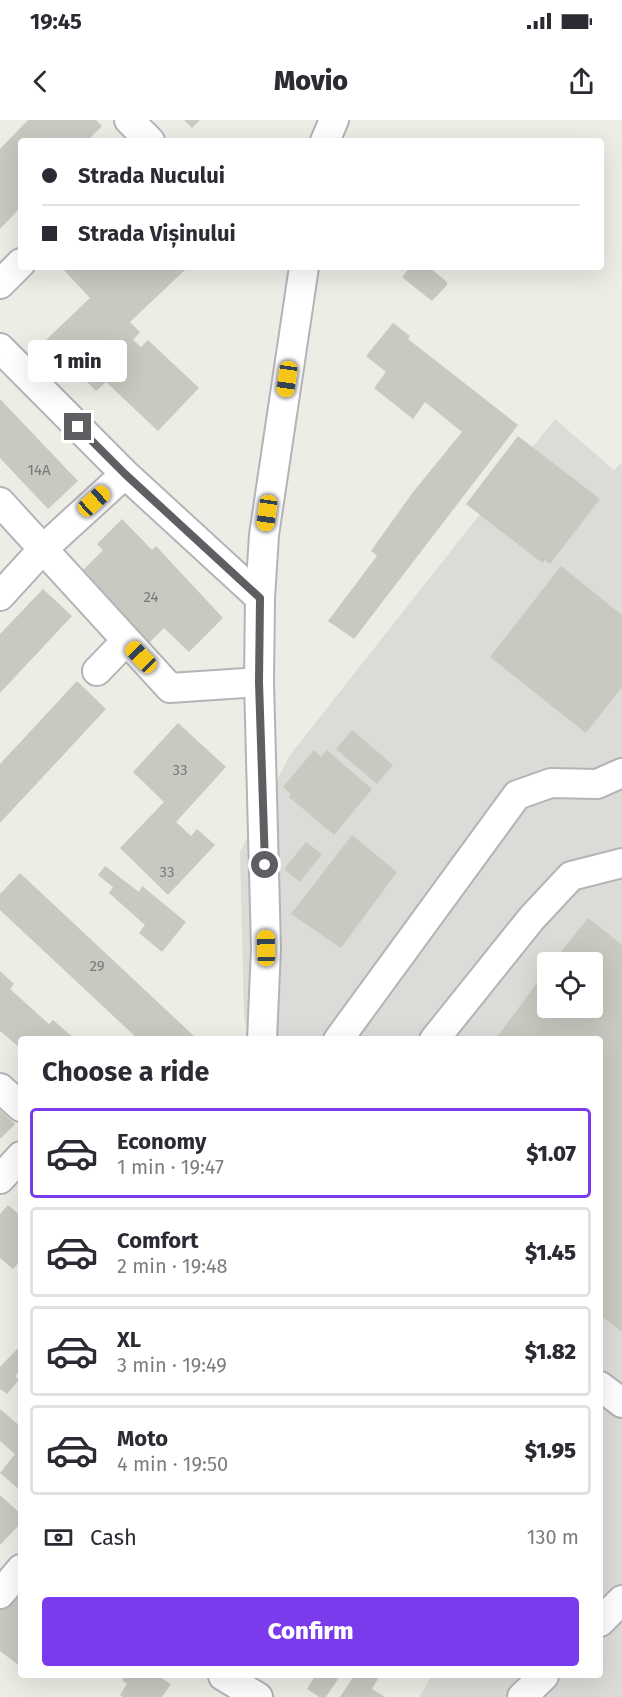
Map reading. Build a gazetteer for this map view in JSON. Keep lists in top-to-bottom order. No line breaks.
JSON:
{"house_numbers":["14A","24","33","33","29"],"page":{"status":"19:45","header":"Movio","banner":["Strada Nucului","Strada Vișinului"],"bubble":"1 min","heading":"Choose a ride","list":[{"name":"Economy","note":"1 min · 19:47","value":"$1.07"},{"name":"Comfort","note":"2 min · 19:48","value":"$1.45"},{"name":"XL","note":"3 min · 19:49","value":"$1.82"},{"name":"Moto","note":"4 min · 19:50","value":"$1.95"}],"pay":["Cash","130 m"],"buttons":"Confirm"}}
